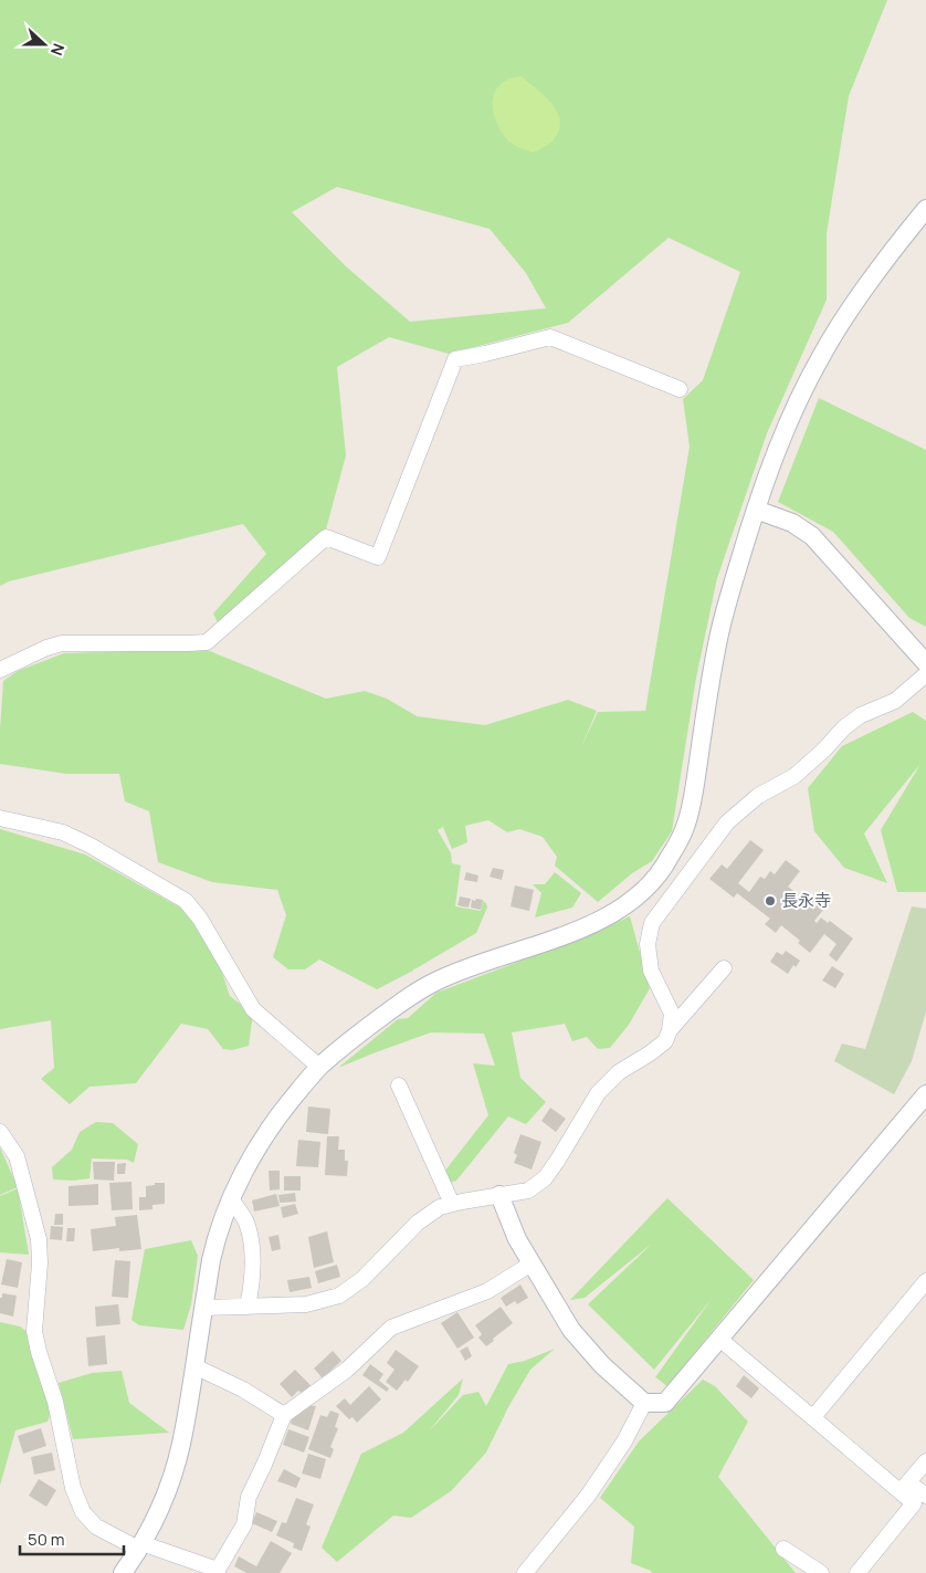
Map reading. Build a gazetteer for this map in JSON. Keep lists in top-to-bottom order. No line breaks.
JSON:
{"places":["長永寺"],"scale_bar":"50 m","north":"right"}
